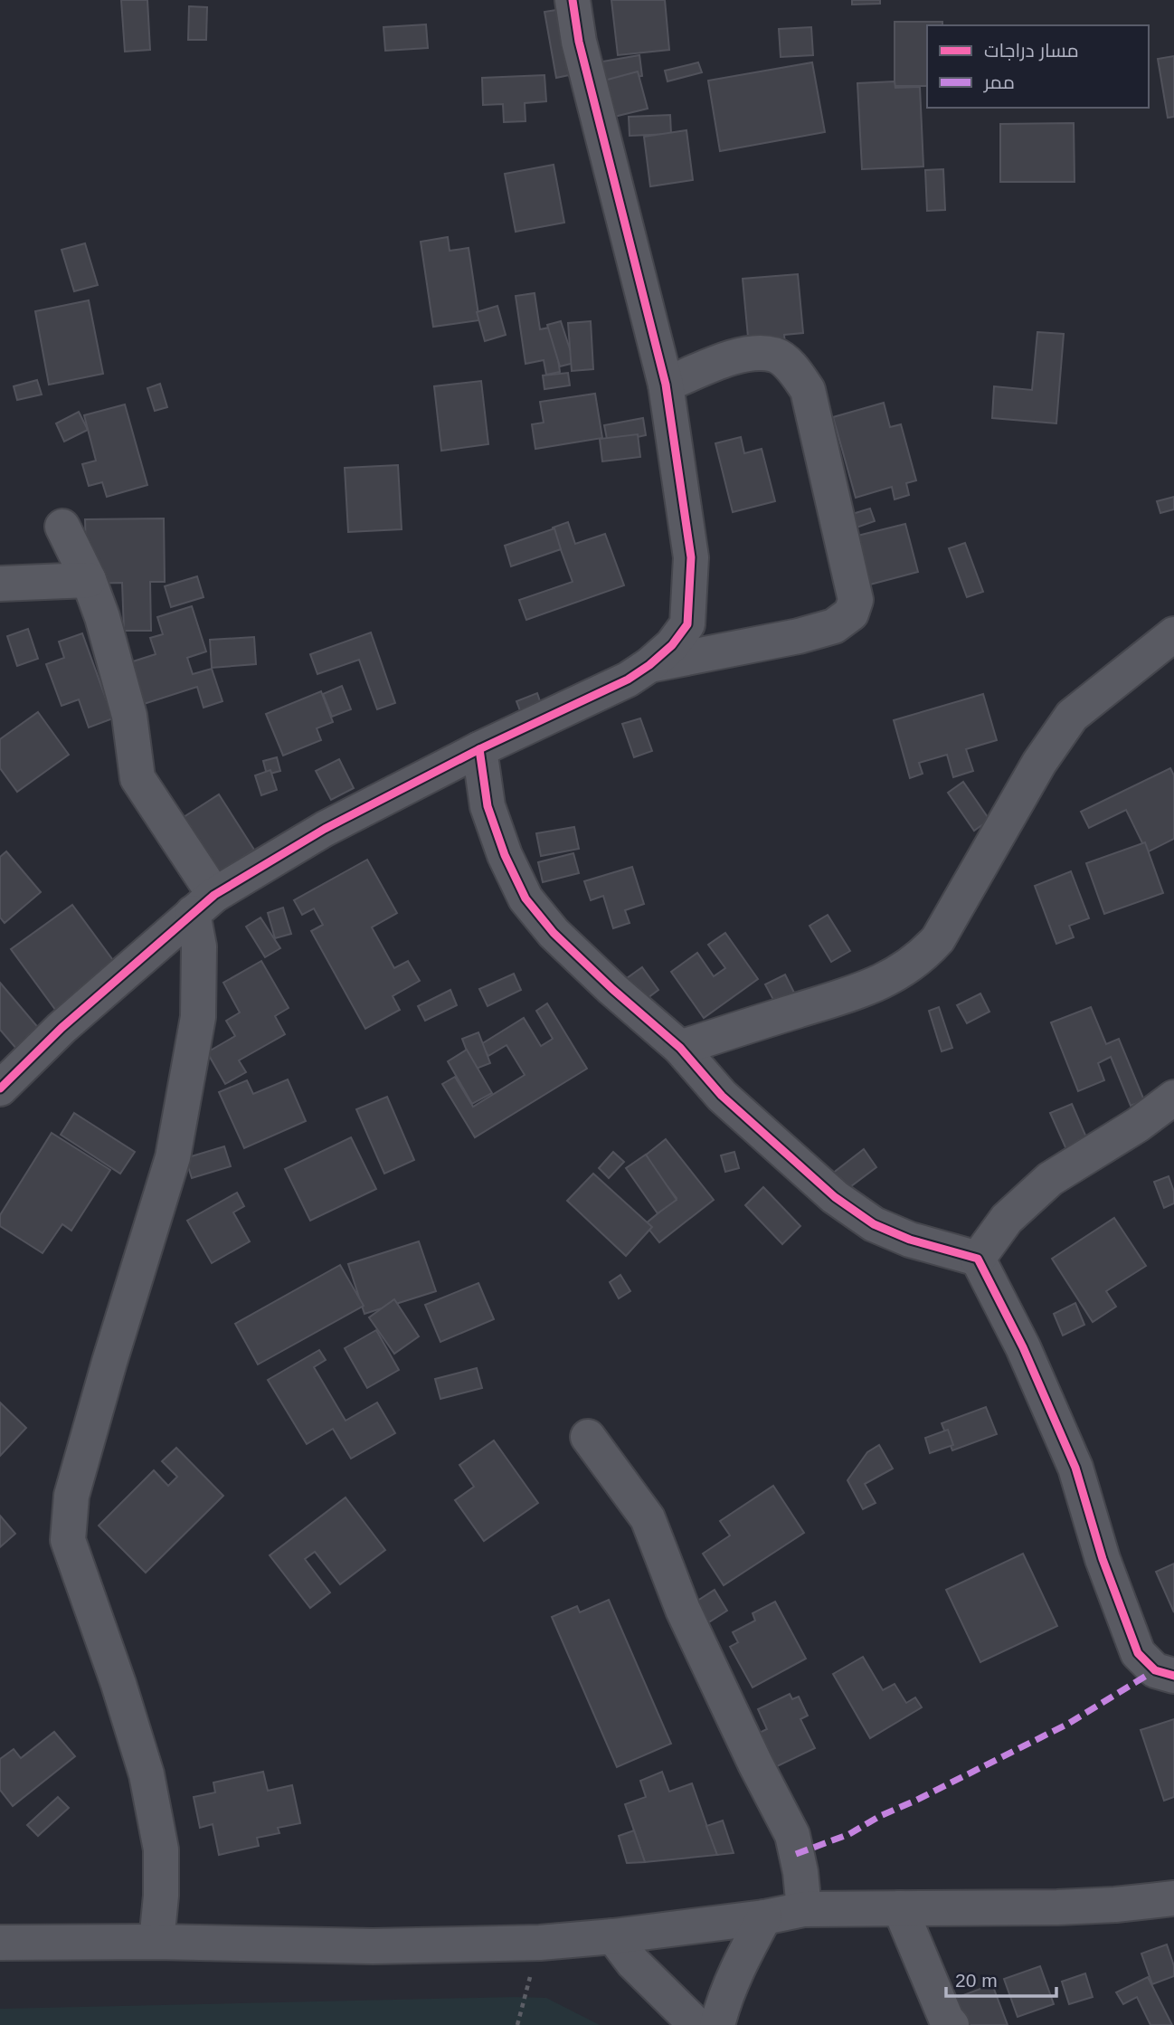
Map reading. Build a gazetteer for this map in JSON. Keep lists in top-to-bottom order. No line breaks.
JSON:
{"legend":["مسار دراجات","ممر"],"scale_bar":"20 m"}
